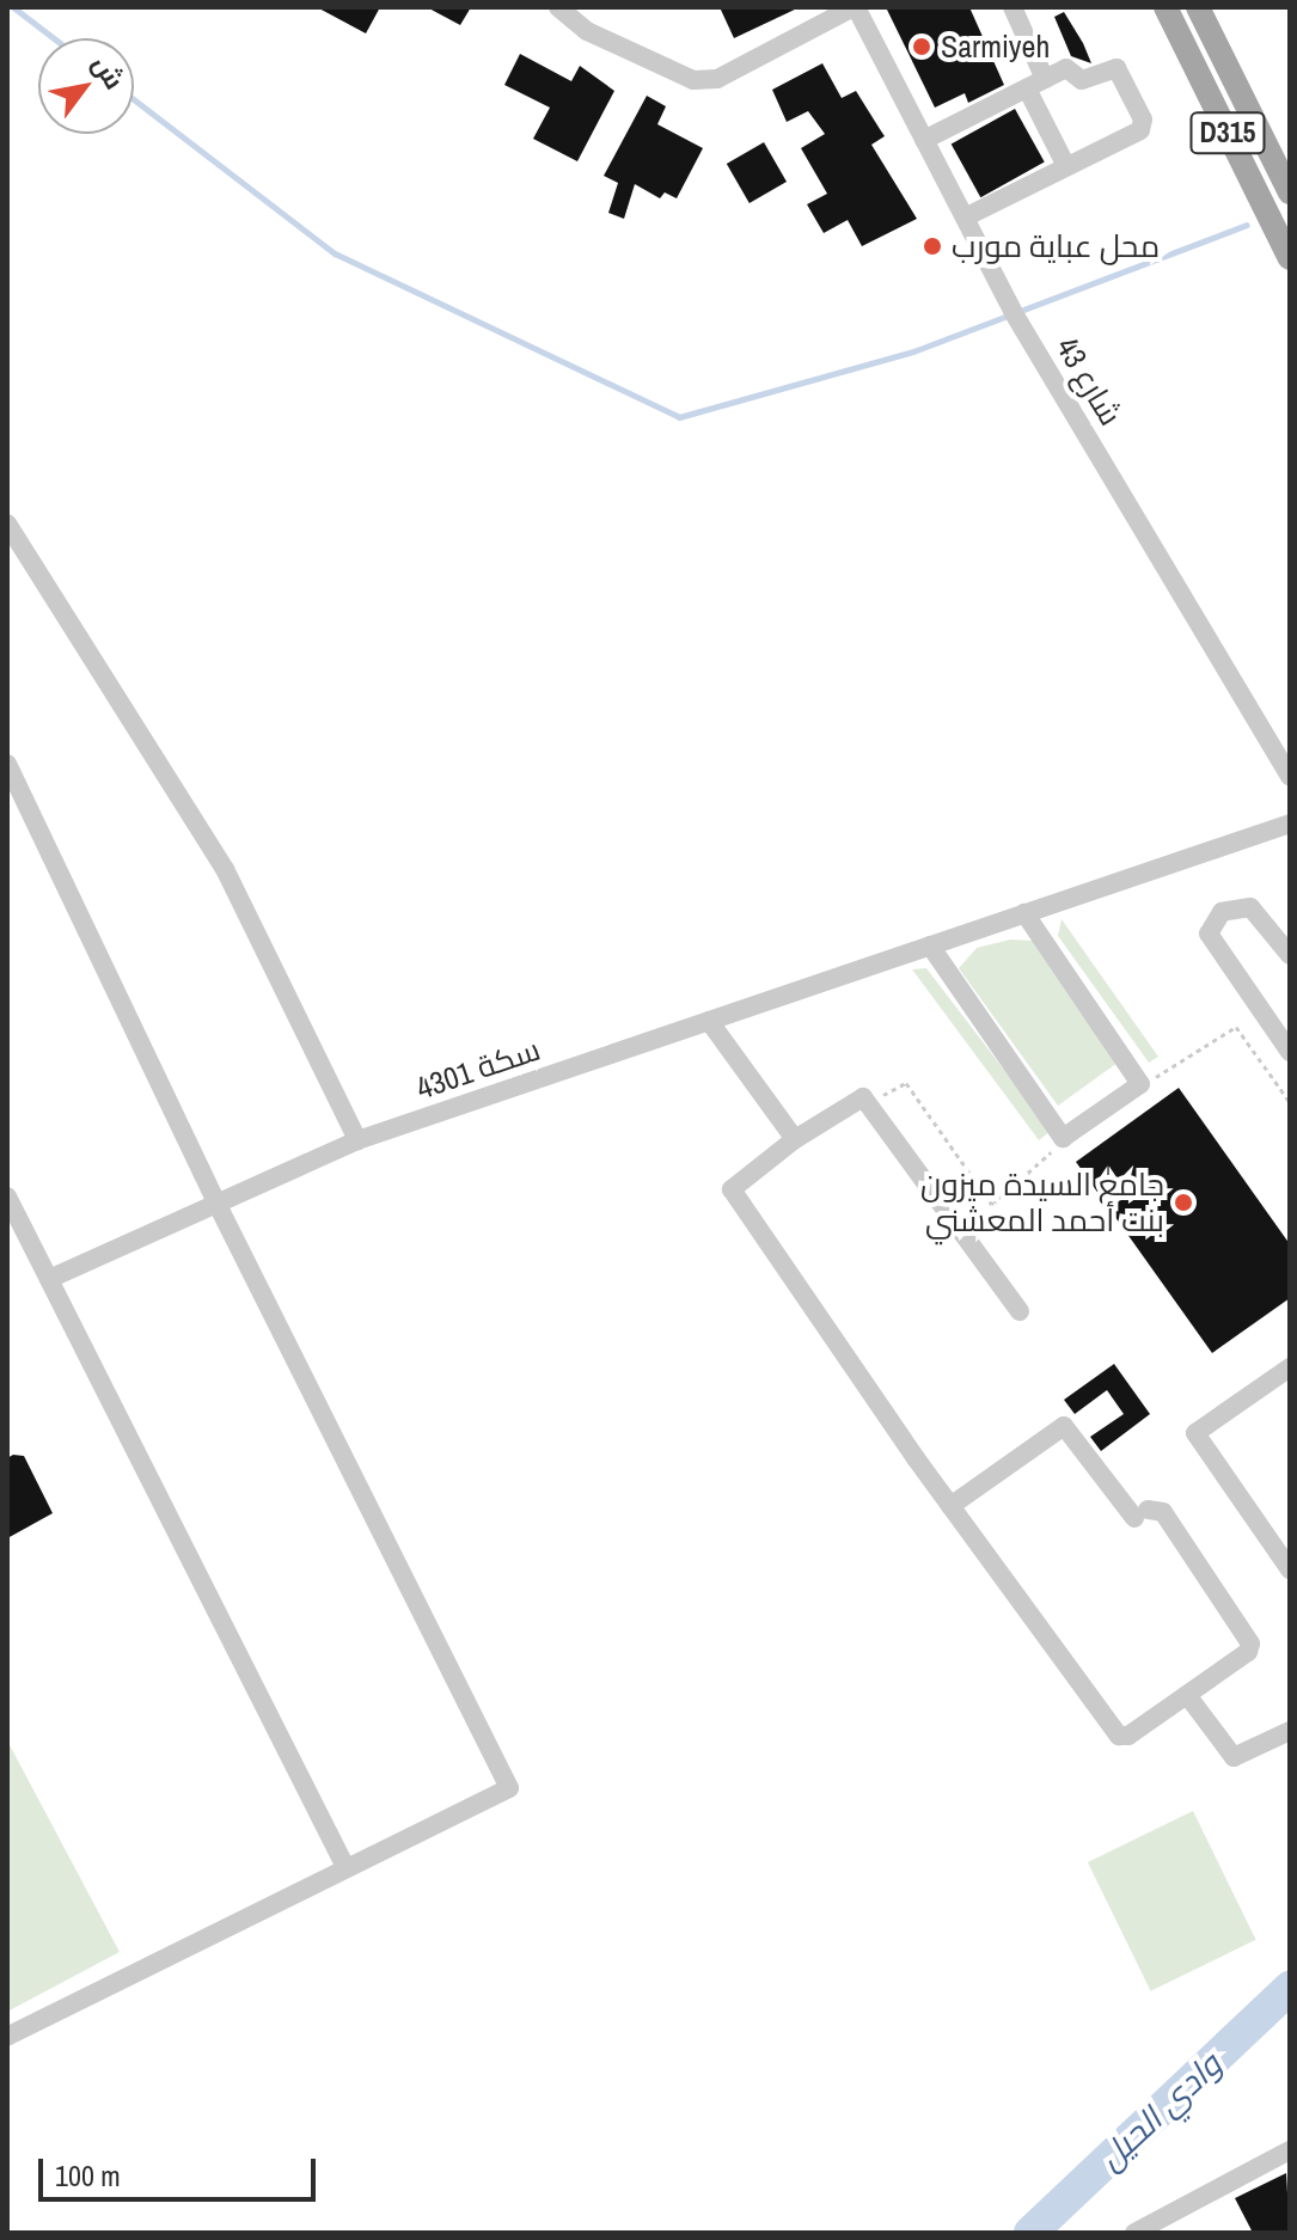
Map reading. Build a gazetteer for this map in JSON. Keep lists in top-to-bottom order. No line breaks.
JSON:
{"streets":{"main road":["D315"],"street":["شارع 43","سكة 4301"]},"water":["وادي الحيل"],"places":["Sarmiyeh","محل عباية مورب","جامع السيدة ميزون بنت أحمد المعشني"],"scale_bar":"100 m","north":"top right"}
